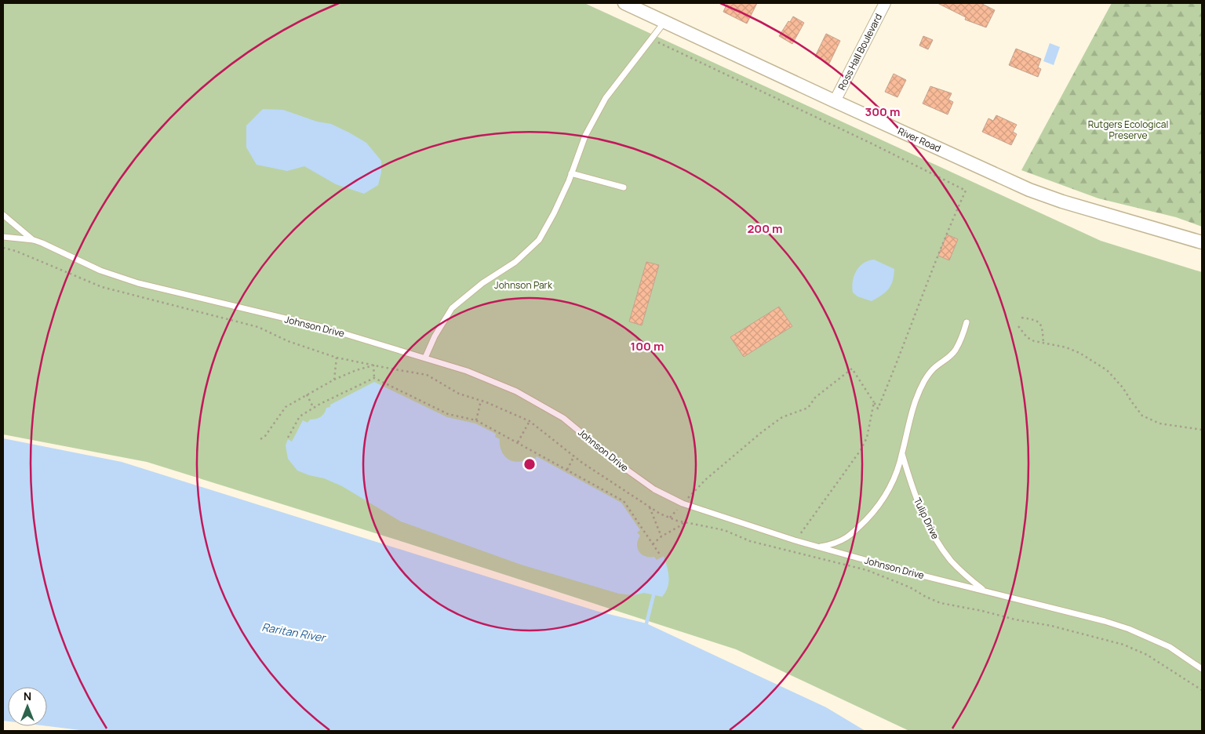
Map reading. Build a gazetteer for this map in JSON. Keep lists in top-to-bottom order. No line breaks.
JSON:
{"streets":{"street":["Ross Hall Boulevard","River Road"],"lane":["Johnson Drive","Tulip Drive"]},"crossings":[["Ross Hall Boulevard","River Road"],["Johnson Drive","Tulip Drive"]],"water":["Raritan River"],"parks":["Rutgers Ecological Preserve","Johnson Park"],"north":"top","rings":["300 m","200 m","100 m"]}
